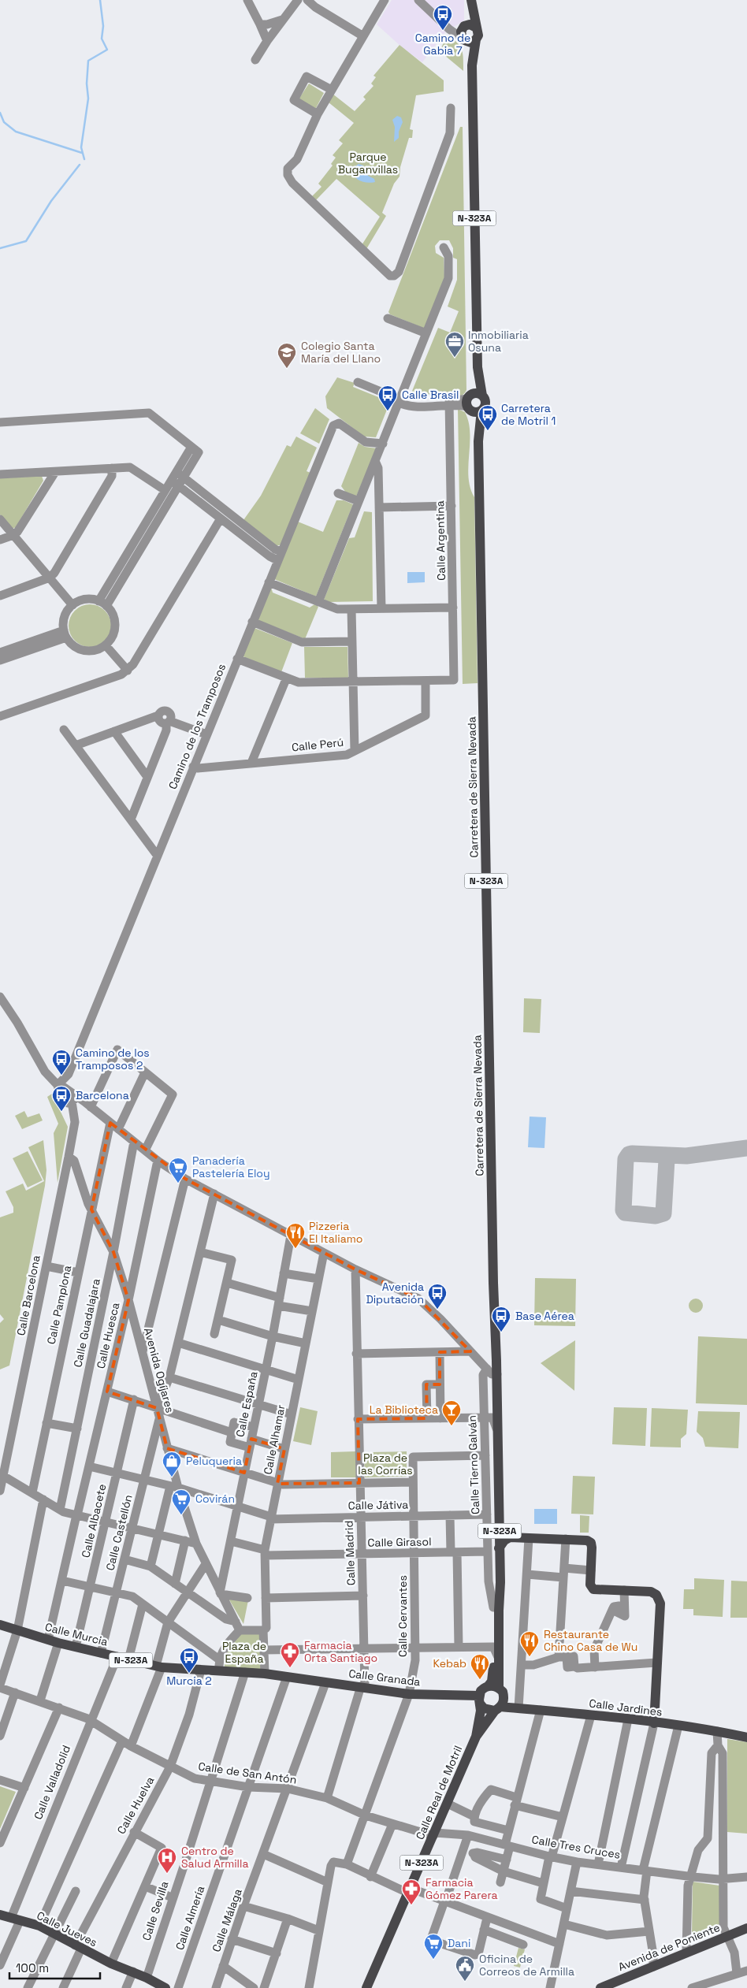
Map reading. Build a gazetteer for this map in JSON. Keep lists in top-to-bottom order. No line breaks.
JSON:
{"streets":{"main road":["N-323A","Carretera de Sierra Nevada","Calle Tierno Galván","Calle Murcia","Calle Granada","Calle Jardines","Calle Real de Motril","Calle Jueves","Avenida de Poniente"],"street":["Calle Argentina","Camino de los Tramposos","Calle Perú","Calle Barcelona","Calle Pamplona","Calle Guadalajara","Calle Huesca","Avenida Ogíjares","Calle España","Calle Alhamar","Calle Játiva","Calle Albacete","Calle Castellón","Calle Girasol","Calle Madrid","Calle Cervantes","Calle de San Antón","Calle Valladolid","Calle Huelva","Calle Tres Cruces","Calle Sevilla","Calle Almería","Calle Málaga"]},"crossings":[["N-323A","Carretera de Sierra Nevada"],["N-323A","Calle Tierno Galván"],["N-323A","Calle Granada"],["N-323A","Calle Jardines"],["N-323A","Calle Real de Motril"],["Calle Argentina","Calle Perú"],["Camino de los Tramposos","Calle Perú"],["Carretera de Sierra Nevada","Calle Tierno Galván"],["Calle Barcelona","Avenida Ogíjares"],["Calle Pamplona","Avenida Ogíjares"],["Calle Guadalajara","Avenida Ogíjares"],["Calle Huesca","Avenida Ogíjares"],["Calle Huesca","Calle Játiva"],["Calle Huesca","Calle Murcia"],["Avenida Ogíjares","Calle España"],["Avenida Ogíjares","Calle Játiva"],["Avenida Ogíjares","Calle Castellón"],["Calle España","Calle Játiva"],["Calle España","Calle Girasol"],["Calle Alhamar","Calle Játiva"],["Calle Alhamar","Calle Girasol"],["Calle Tierno Galván","Calle Játiva"],["Calle Tierno Galván","Calle Girasol"],["Calle Tierno Galván","Calle Cervantes"],["Calle Tierno Galván","Calle Granada"],["Calle Tierno Galván","Calle Jardines"],["Calle Tierno Galván","Calle Real de Motril"],["Calle Játiva","Calle Albacete"],["Calle Játiva","Calle Castellón"],["Calle Játiva","Calle Madrid"],["Calle Játiva","Calle Cervantes"],["Calle Albacete","Calle Murcia"],["Calle Castellón","Calle Murcia"],["Calle Girasol","Calle Madrid"],["Calle Girasol","Calle Cervantes"],["Calle Madrid","Calle Granada"],["Calle Madrid","Calle de San Antón"],["Calle Cervantes","Calle Granada"],["Calle Cervantes","Calle de San Antón"],["Calle Murcia","Calle Granada"],["Calle Murcia","Calle Valladolid"],["Calle Murcia","Calle Huelva"],["Calle Murcia","Calle Sevilla"],["Calle Granada","Calle Jardines"],["Calle Granada","Calle Real de Motril"],["Calle Granada","Calle Almería"],["Calle Granada","Calle Málaga"],["Calle Jardines","Calle Real de Motril"],["Calle de San Antón","Calle Valladolid"],["Calle de San Antón","Calle Real de Motril"],["Calle de San Antón","Calle Huelva"],["Calle de San Antón","Calle Tres Cruces"],["Calle de San Antón","Calle Sevilla"],["Calle de San Antón","Calle Almería"],["Calle de San Antón","Calle Málaga"],["Calle Valladolid","Calle Jueves"],["Calle Real de Motril","Calle Tres Cruces"],["Calle Huelva","Calle Jueves"],["Calle Sevilla","Calle Jueves"]],"parks":["Parque Buganvillas","Plaza de las Corrías","Plaza de España"],"places":{"bus stop":["Camino de Gabia 7","Calle Brasil","Carretera de Motril 1","Camino de los Tramposos 2","Barcelona","Avenida Diputación","Base Aérea","Murcia 2"],"office":["Inmobiliaria Osuna"],"school or university":["Colegio Santa María del Llano"],"supermarket":["Panadería Pastelería Eloy","Covirán","Dani"],"restaurant":["Pizzeria El Italiamo","Restaurante Chino Casa de Wu","Kebab"],"bar":["La Biblioteca"],"shop":["Peluqueria"],"pharmacy":["Farmacia Orta Santiago","Farmacia Gómez Parera"],"hospital":["Centro de Salud Armilla"],"public building":["Oficina de Correos de Armilla"]},"scale_bar":"100 m"}
